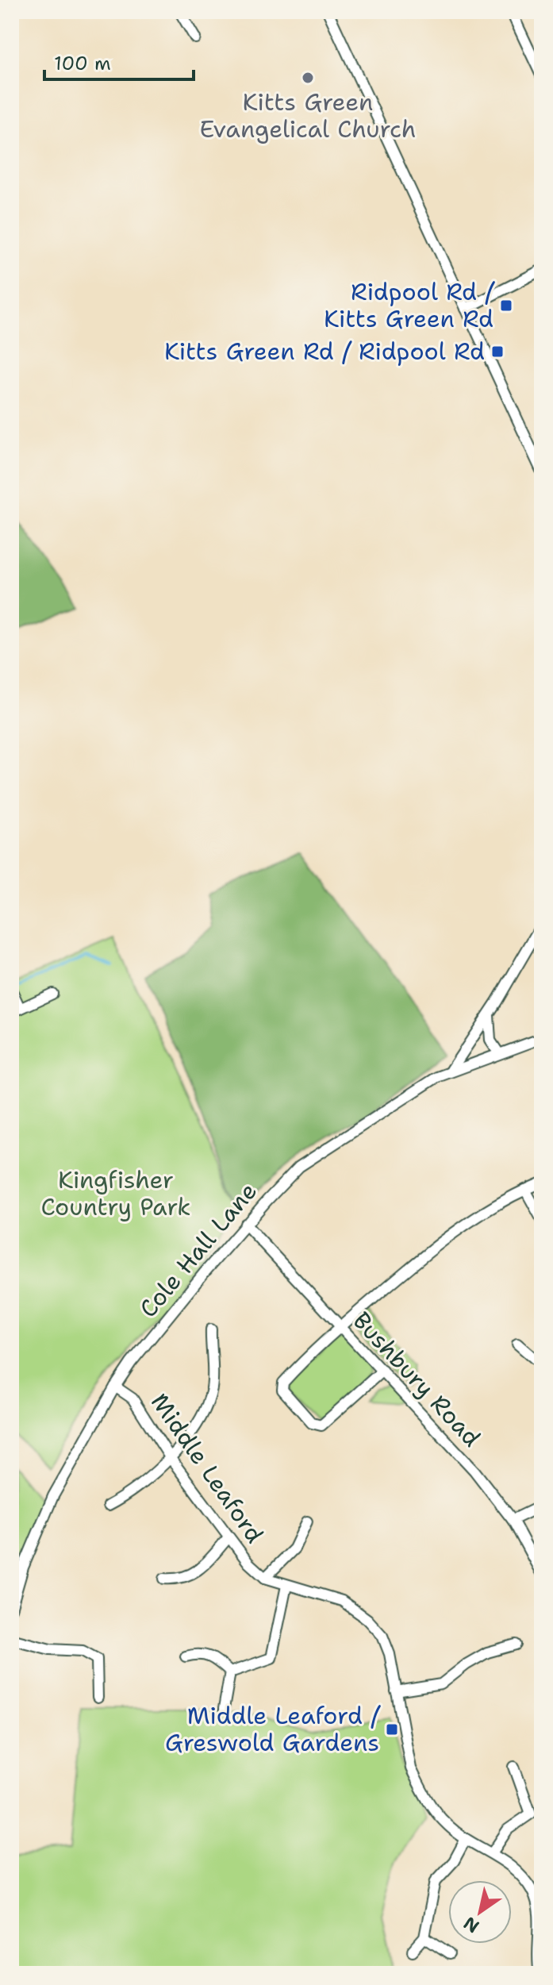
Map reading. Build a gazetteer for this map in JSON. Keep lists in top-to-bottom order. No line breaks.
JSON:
{"streets":{"street":["Cole Hall Lane","Bushbury Road","Middle Leaford"]},"crossings":[["Cole Hall Lane","Bushbury Road"],["Cole Hall Lane","Middle Leaford"]],"parks":["Kingfisher Country Park"],"places":{"other":["Kitts Green Evangelical Church"],"transit":["Ridpool Rd / Kitts Green Rd","Kitts Green Rd / Ridpool Rd","Middle Leaford / Greswold Gardens"]},"scale_bar":"100 m","north":"bottom left"}
